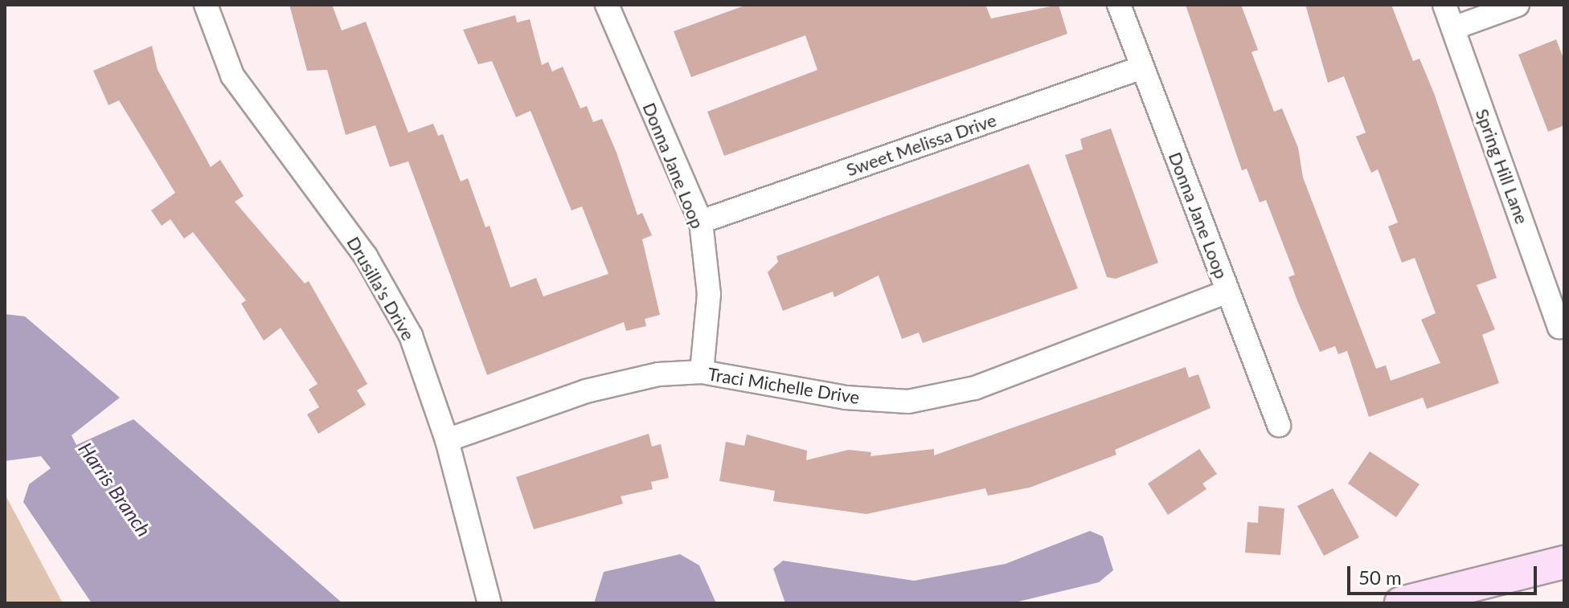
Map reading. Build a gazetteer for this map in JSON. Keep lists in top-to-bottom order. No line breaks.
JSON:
{"streets":{"street":["Sweet Melissa Drive","Donna Jane Loop","Spring Hill Lane","Drusilla's Drive","Traci Michelle Drive"]},"crossings":[["Sweet Melissa Drive","Donna Jane Loop"],["Donna Jane Loop","Traci Michelle Drive"],["Drusilla's Drive","Traci Michelle Drive"]],"water":["Harris Branch"],"scale_bar":"50 m"}
